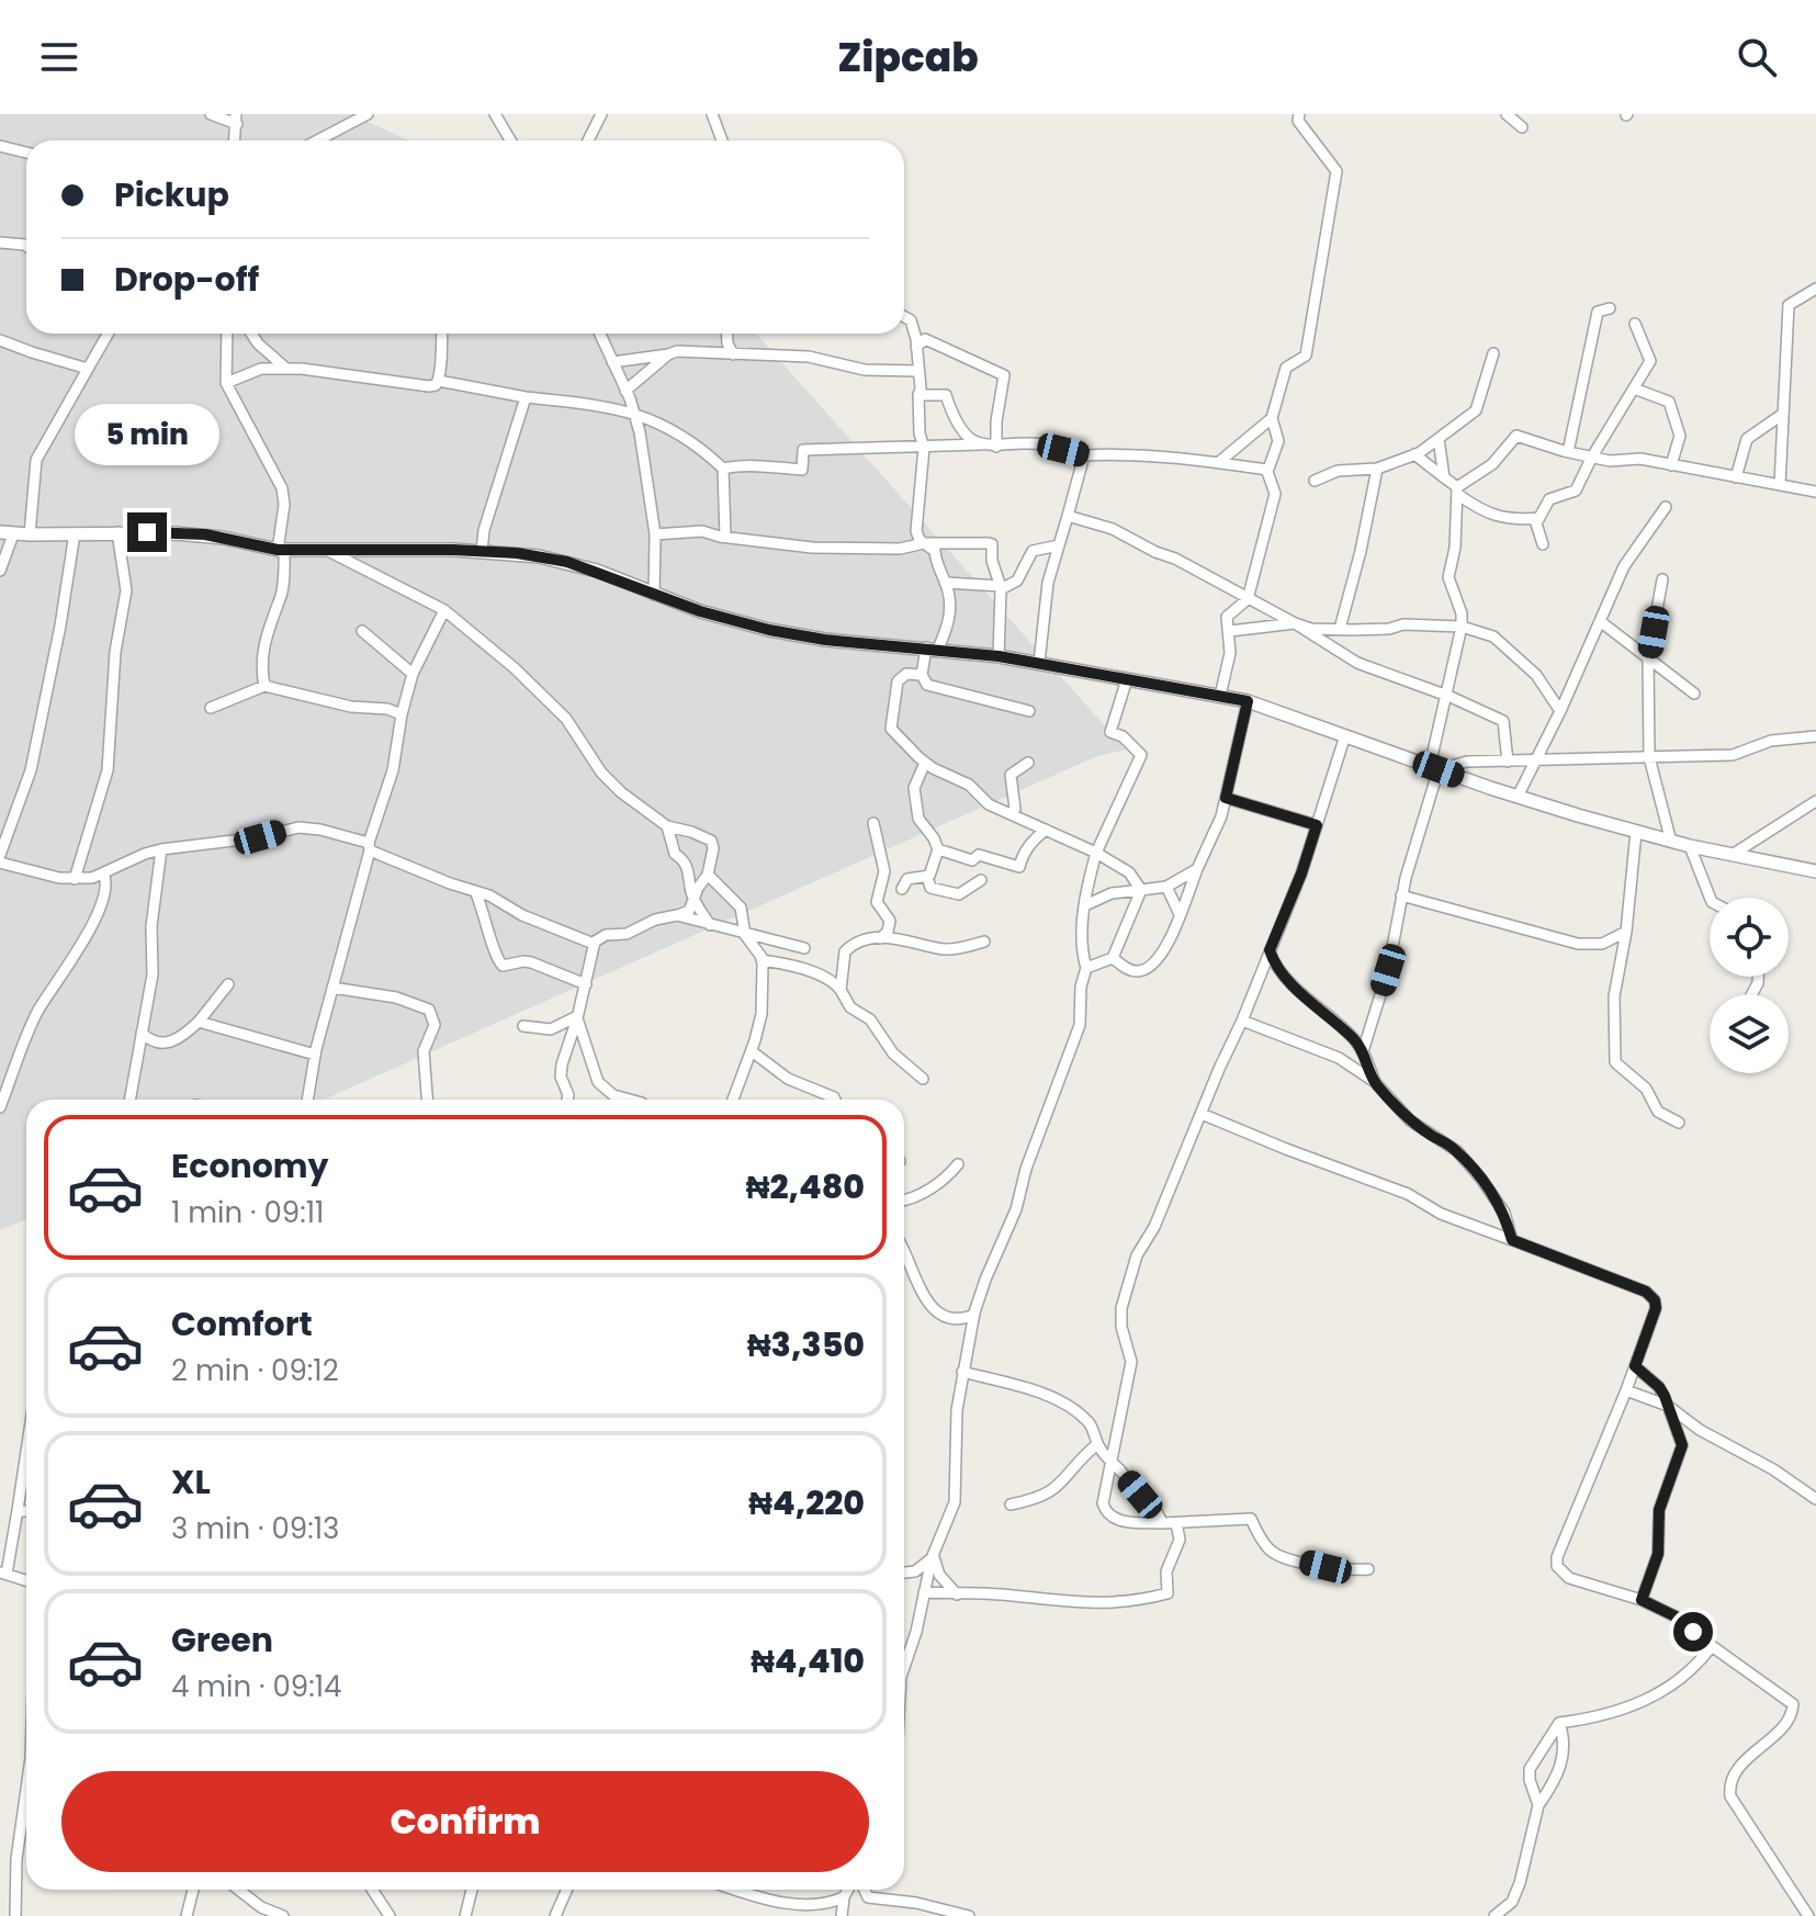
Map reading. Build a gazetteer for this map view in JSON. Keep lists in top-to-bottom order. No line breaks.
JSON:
{"page":{"header":"Zipcab","banner":["Pickup","Drop-off"],"bubble":"5 min","list":[{"name":"Economy","note":"1 min · 09:11","value":"₦2,480"},{"name":"Comfort","note":"2 min · 09:12","value":"₦3,350"},{"name":"XL","note":"3 min · 09:13","value":"₦4,220"},{"name":"Green","note":"4 min · 09:14","value":"₦4,410"}],"buttons":"Confirm"}}
